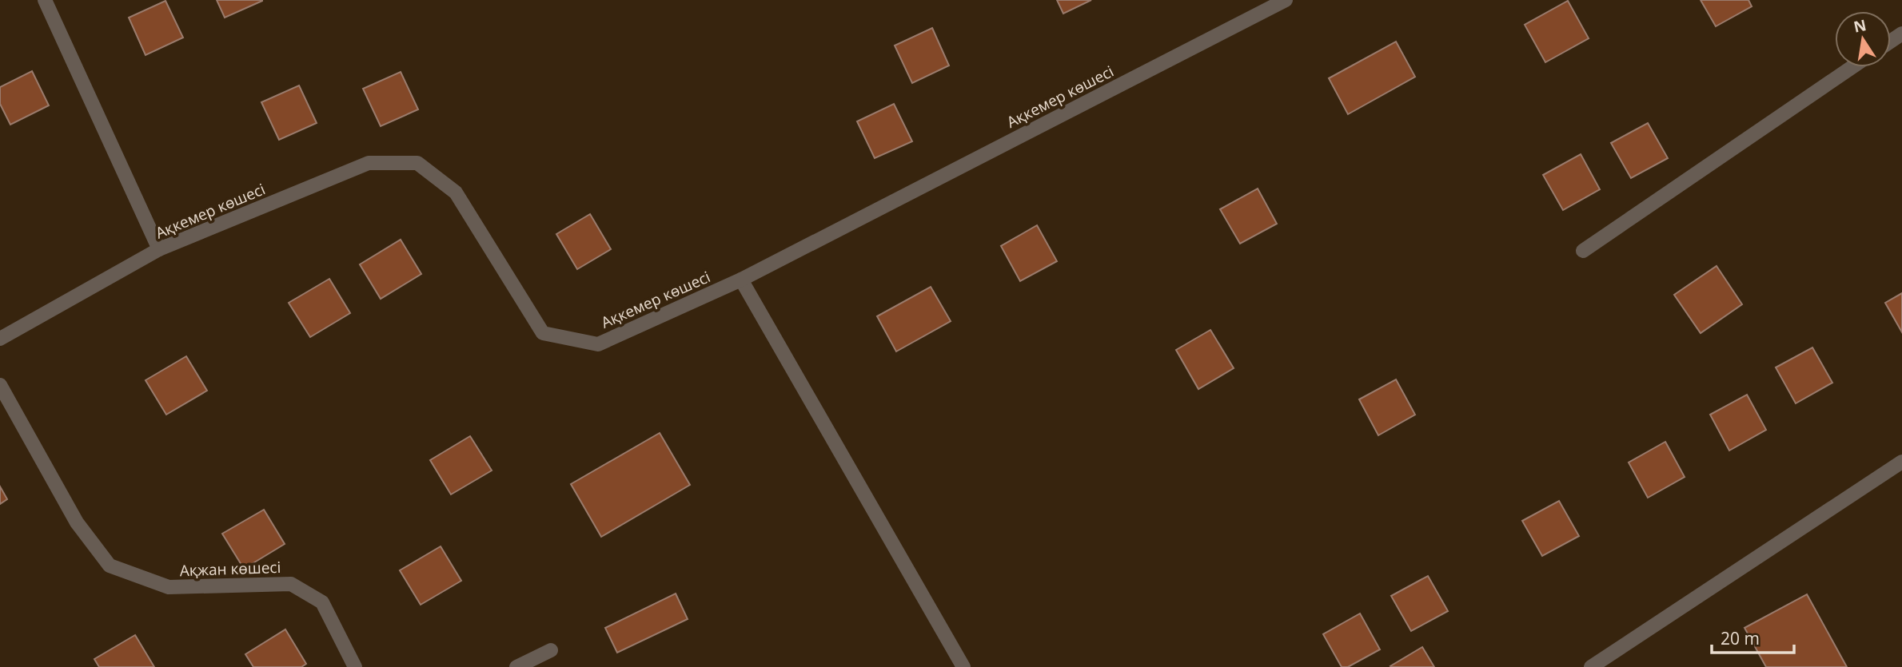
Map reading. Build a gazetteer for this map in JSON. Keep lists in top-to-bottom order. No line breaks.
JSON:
{"streets":{"street":["Ақкемер көшесі","Ақжан көшесі"]},"scale_bar":"20 m","north":"top"}
